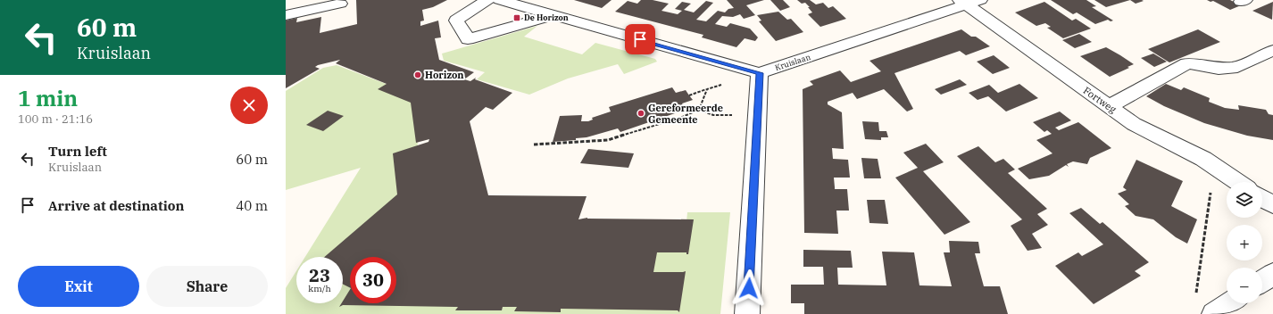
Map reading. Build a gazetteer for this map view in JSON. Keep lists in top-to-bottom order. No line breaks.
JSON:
{"streets":{"street":["Kruislaan","Fortweg"]},"crossings":[["Kruislaan","Fortweg"]],"places":{"transit":["De Horizon"],"other":["Horizon","Gereformeerde Gemeente"]},"page":{"turn":["60 m","Kruislaan"],"heading":["1 min","100 m · 21:16"],"list":[{"name":"Turn left","note":"Kruislaan","value":"60 m"},{"name":"Arrive at destination","value":"40 m"}],"map_buttons":["+","−"],"speed":"23 km/h","limit":"30","buttons":["Exit","Share"]}}
